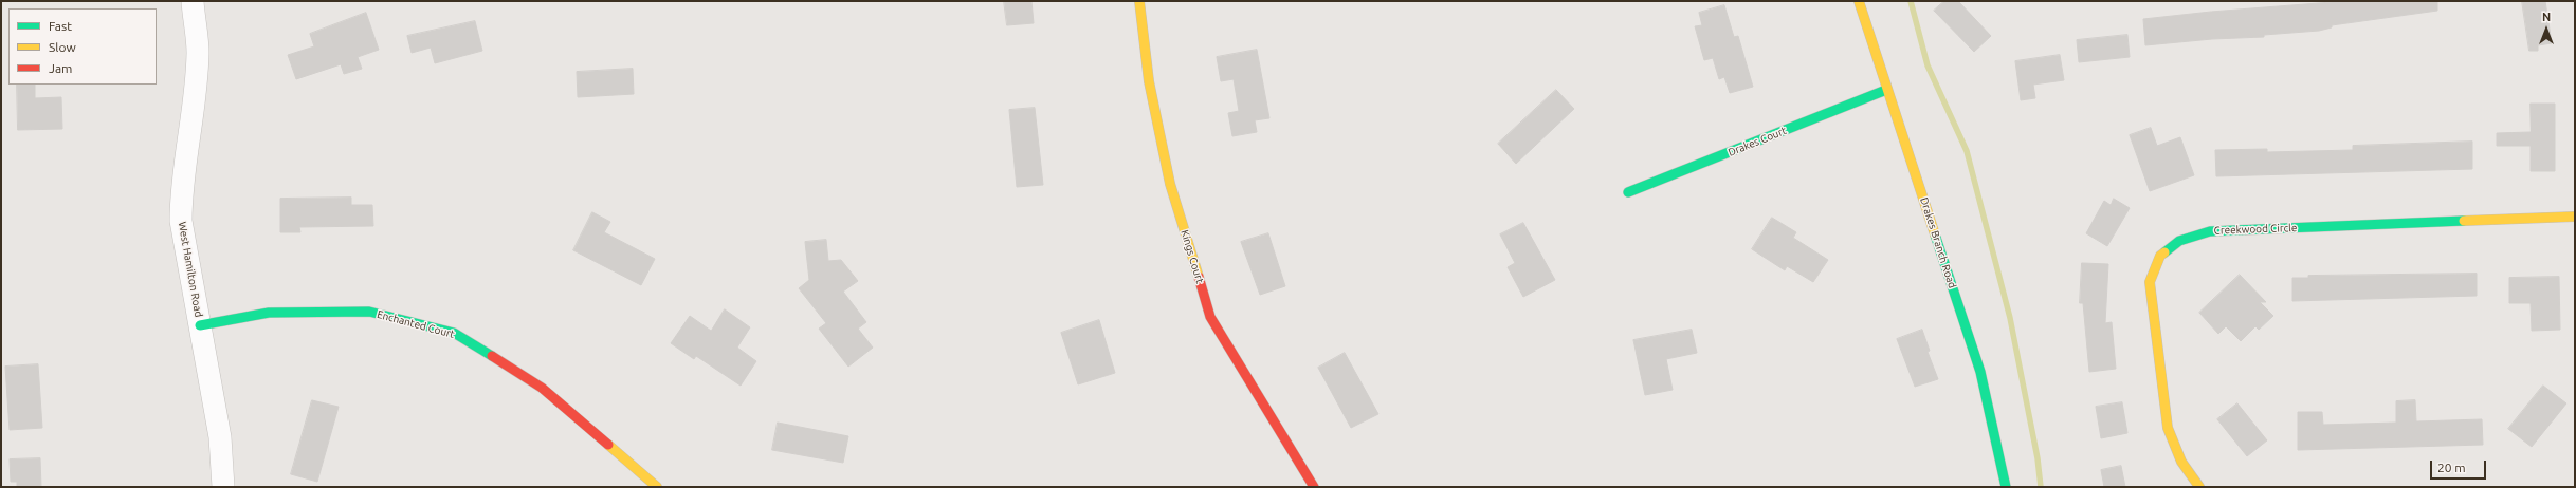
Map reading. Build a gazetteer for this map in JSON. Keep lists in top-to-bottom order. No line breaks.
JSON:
{"streets":{"street":["Drakes Court","Creekwood Circle","Drakes Branch Road","Kings Court","West Hamilton Road","Enchanted Court"]},"crossings":[["Drakes Court","Drakes Branch Road"],["West Hamilton Road","Enchanted Court"]],"legend":["Fast","Slow","Jam"],"scale_bar":"20 m","north":"top"}
